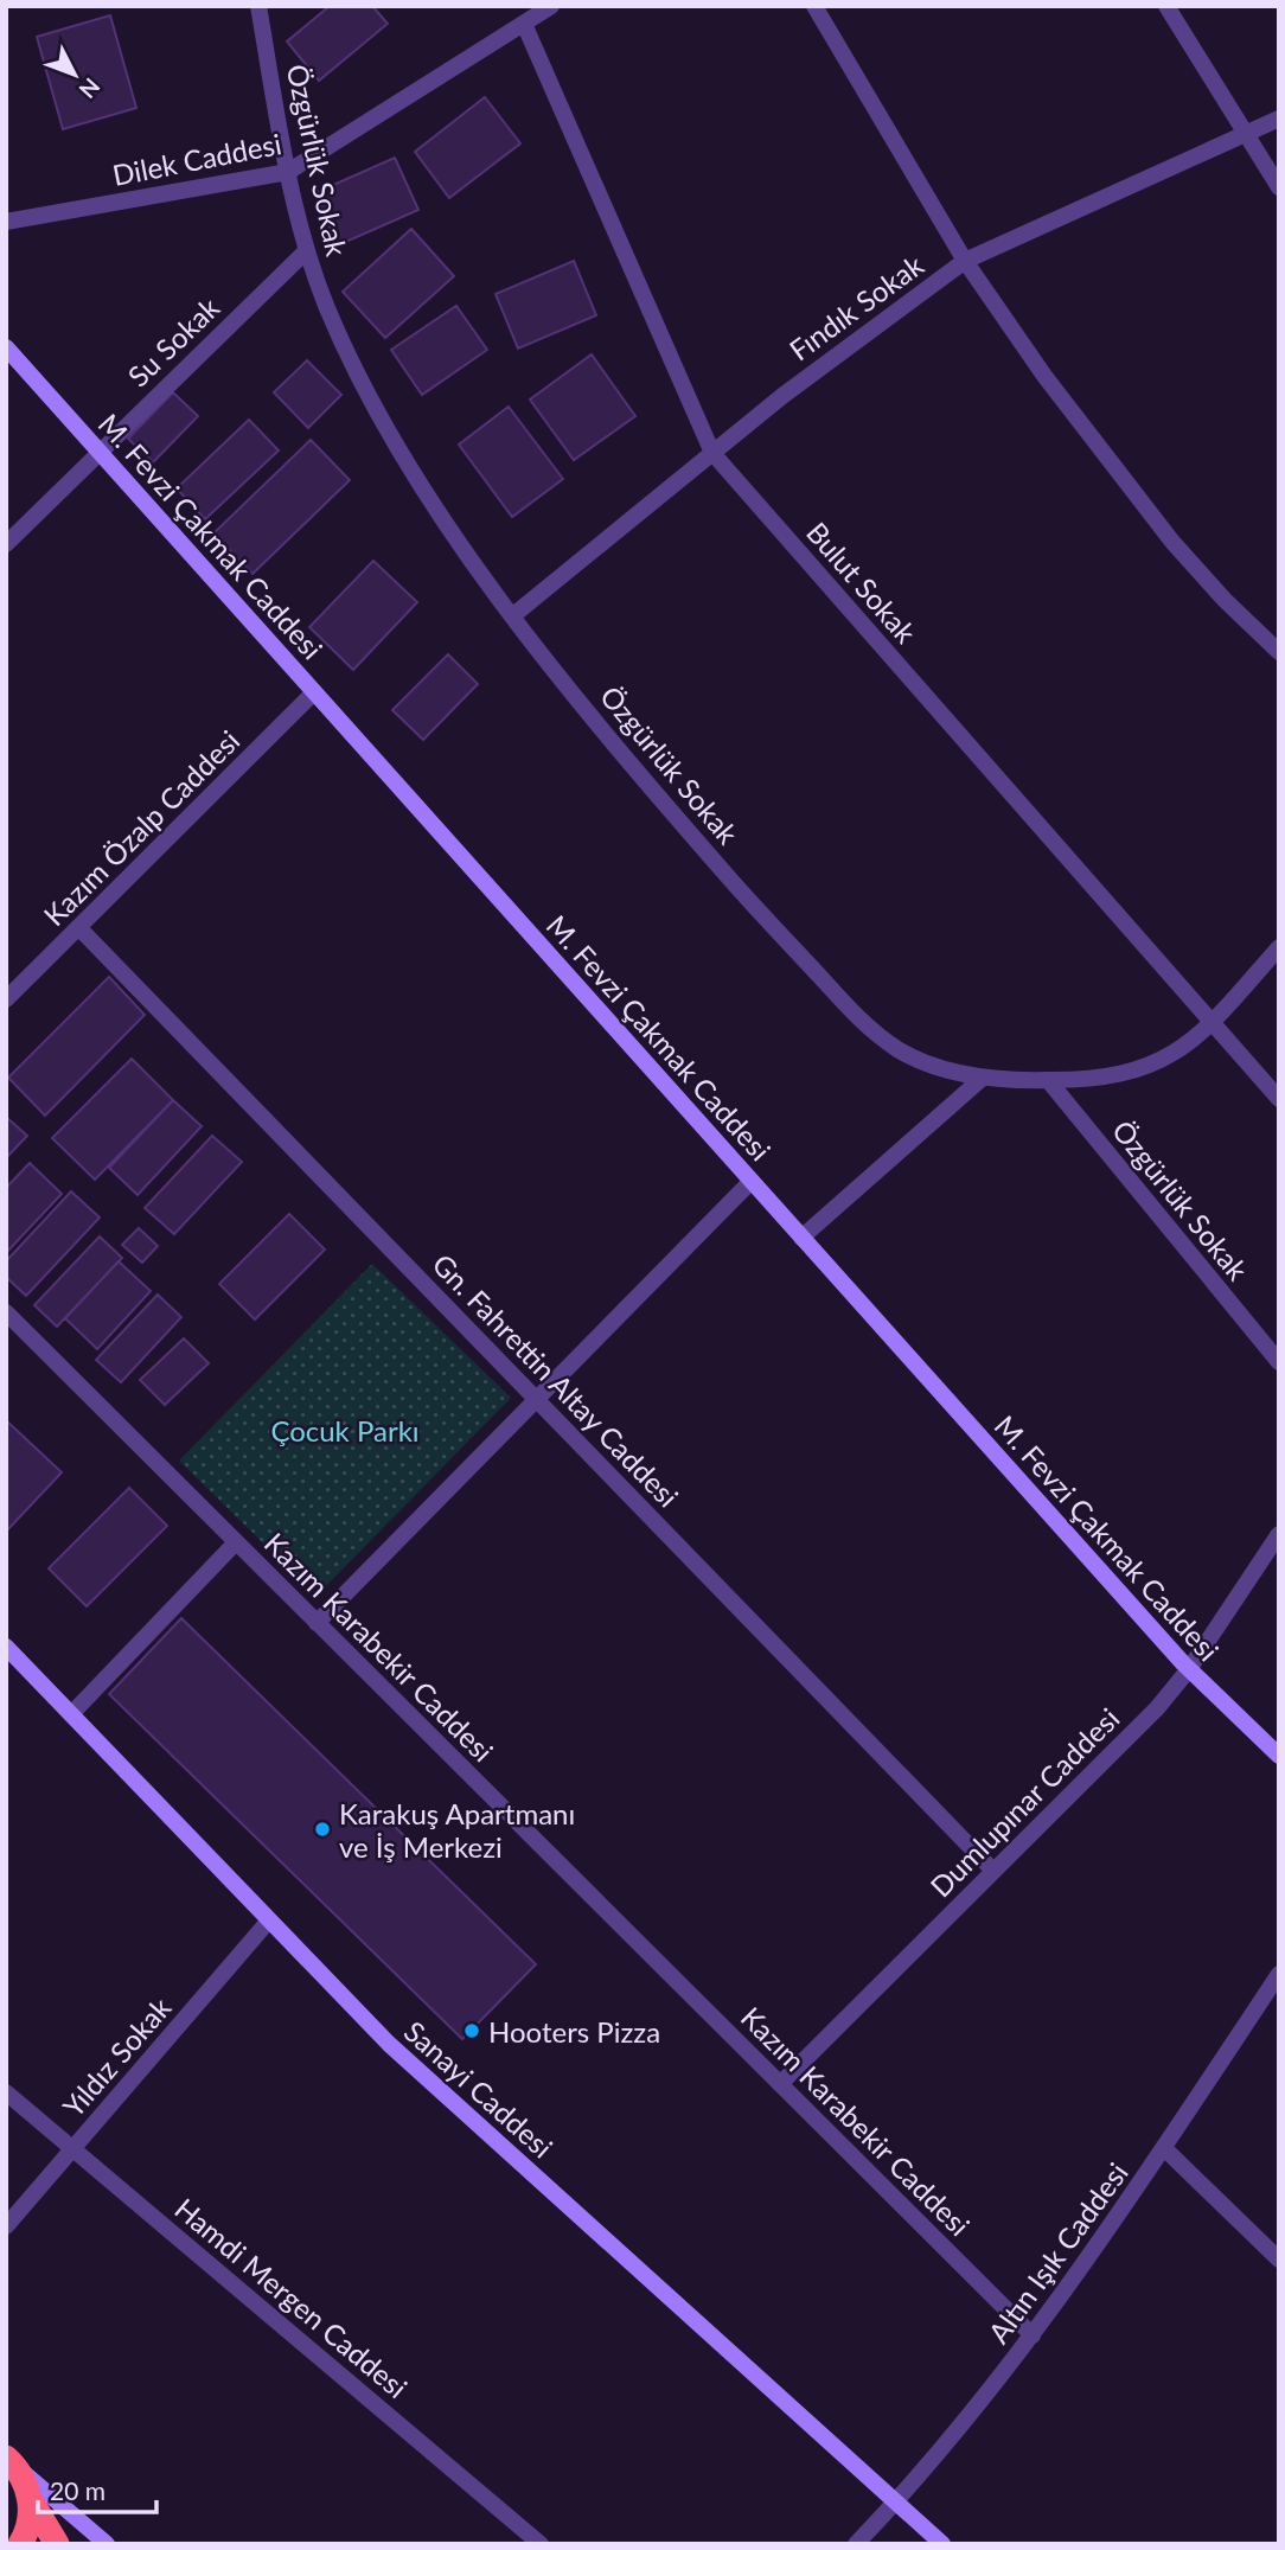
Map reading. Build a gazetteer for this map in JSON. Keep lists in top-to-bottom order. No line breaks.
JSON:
{"streets":{"street":["Dilek Caddesi","Özgürlük Sokak","Fındık Sokak","Su Sokak","M. Fevzi Çakmak Caddesi","Bulut Sokak","Kazım Özalp Caddesi","Gn. Fahrettin Altay Caddesi","Kazım Karabekir Caddesi","Dumlupınar Caddesi","Yıldız Sokak","Sanayi Caddesi","Altın Işık Caddesi","Hamdi Mergen Caddesi"]},"crossings":[["Dilek Caddesi","Özgürlük Sokak"],["Dilek Caddesi","Bulut Sokak"],["Özgürlük Sokak","Fındık Sokak"],["Özgürlük Sokak","Su Sokak"],["Fındık Sokak","Bulut Sokak"],["Su Sokak","M. Fevzi Çakmak Caddesi"],["M. Fevzi Çakmak Caddesi","Kazım Özalp Caddesi"],["M. Fevzi Çakmak Caddesi","Dumlupınar Caddesi"],["Kazım Özalp Caddesi","Gn. Fahrettin Altay Caddesi"],["Gn. Fahrettin Altay Caddesi","Dumlupınar Caddesi"],["Kazım Karabekir Caddesi","Dumlupınar Caddesi"],["Kazım Karabekir Caddesi","Altın Işık Caddesi"],["Yıldız Sokak","Sanayi Caddesi"],["Yıldız Sokak","Hamdi Mergen Caddesi"],["Sanayi Caddesi","Altın Işık Caddesi"]],"parks":["Çocuk Parkı"],"places":["Karakuş Apartmanı ve İş Merkezi","Hooters Pizza"],"scale_bar":"20 m","north":"bottom right"}
